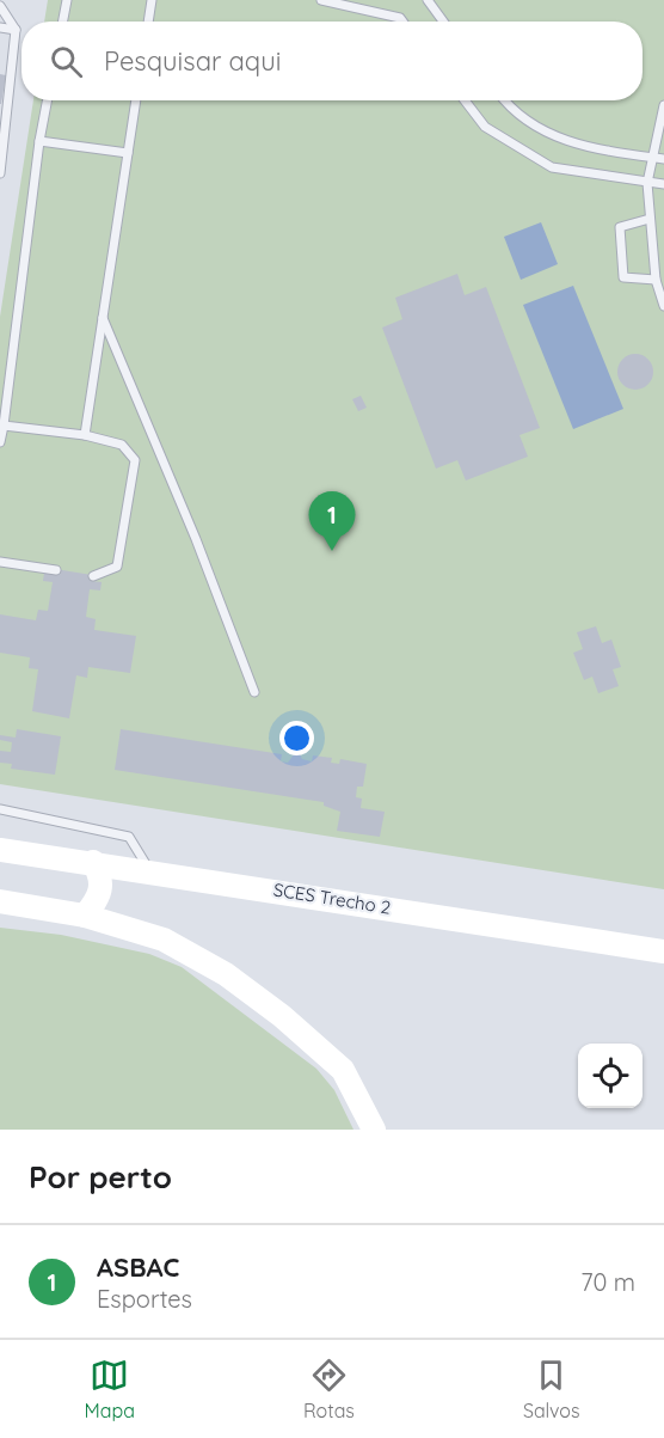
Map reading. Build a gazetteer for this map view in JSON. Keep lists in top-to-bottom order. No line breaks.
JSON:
{"streets":{"main road":["SCES Trecho 2"]},"page":{"search":"Pesquisar aqui","pins":"1","heading":"Por perto","list":[{"mark":"1","name":"ASBAC","note":"Esportes","value":"70 m"}],"nav":["Mapa","Rotas","Salvos"]}}
